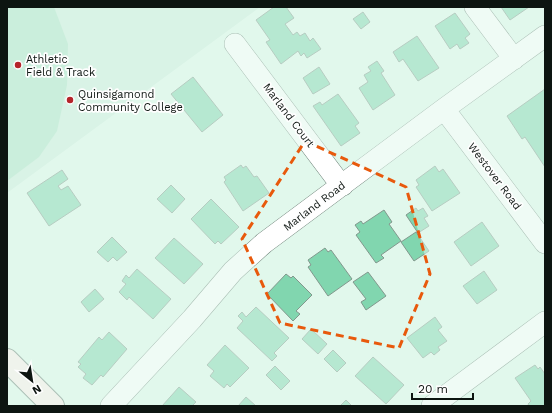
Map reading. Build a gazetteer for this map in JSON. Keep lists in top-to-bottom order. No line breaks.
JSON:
{"streets":{"street":["Marland Court","Westover Road","Marland Road"]},"crossings":[["Marland Court","Marland Road"],["Westover Road","Marland Road"]],"places":["Athletic Field & Track","Quinsigamond Community College"],"scale_bar":"20 m","north":"bottom right"}
